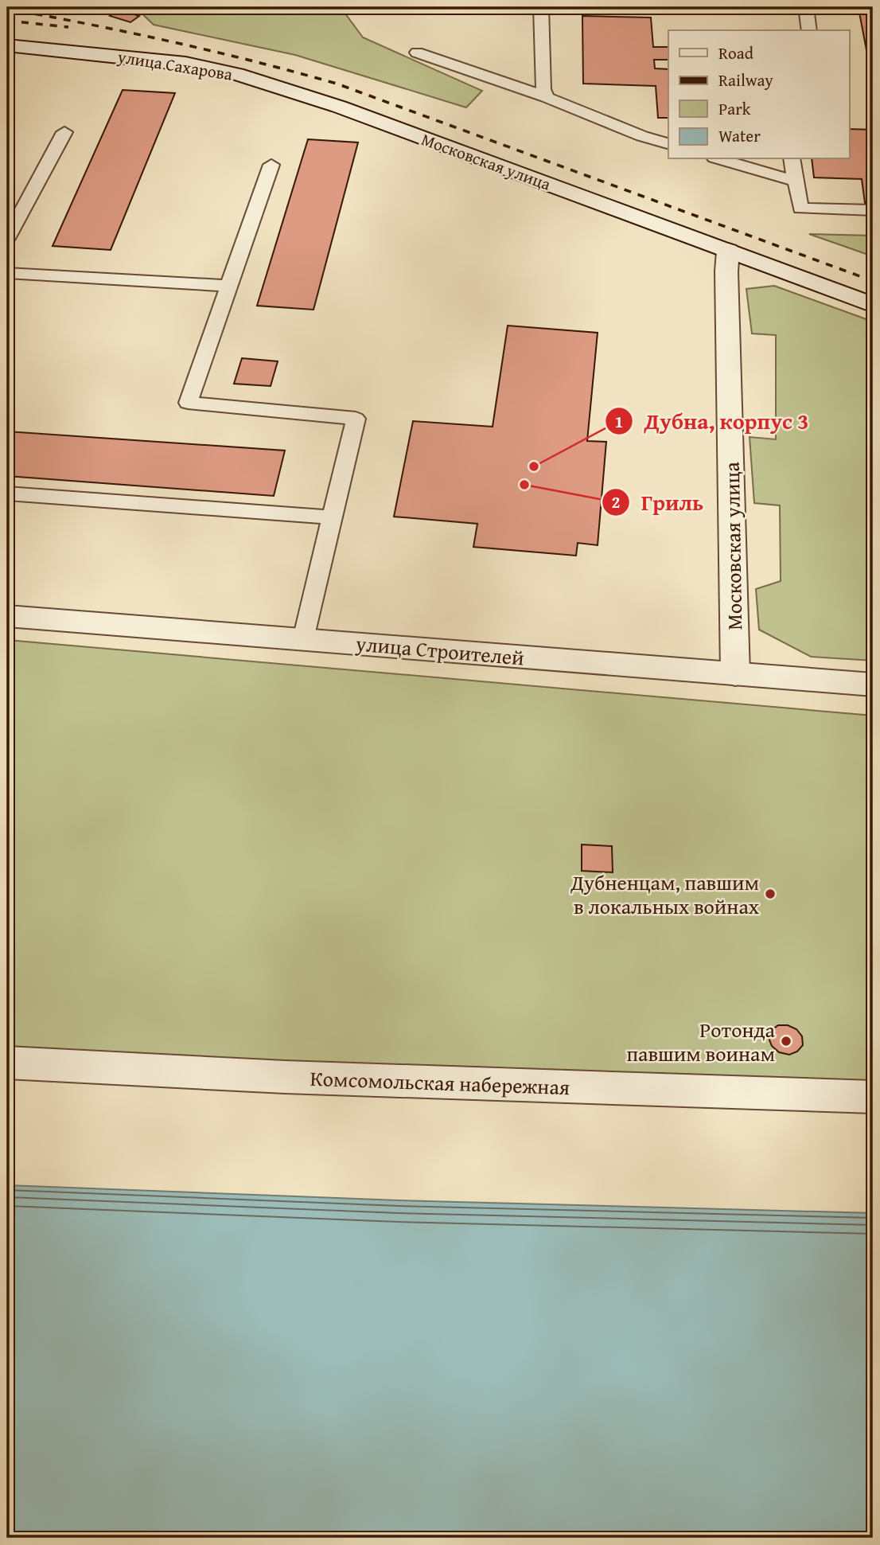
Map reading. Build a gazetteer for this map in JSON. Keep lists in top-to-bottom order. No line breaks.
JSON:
{"streets":{"street":["улица Сахарова","Московская улица","улица Строителей","Комсомольская набережная"]},"crossings":[["улица Сахарова","Московская улица"],["Московская улица","улица Строителей"]],"places":["Дубна, корпус 3","Гриль","Дубненцам, павшим в локальных войнах","Ротонда павшим воинам"],"legend":["Road","Railway","Park","Water"]}
